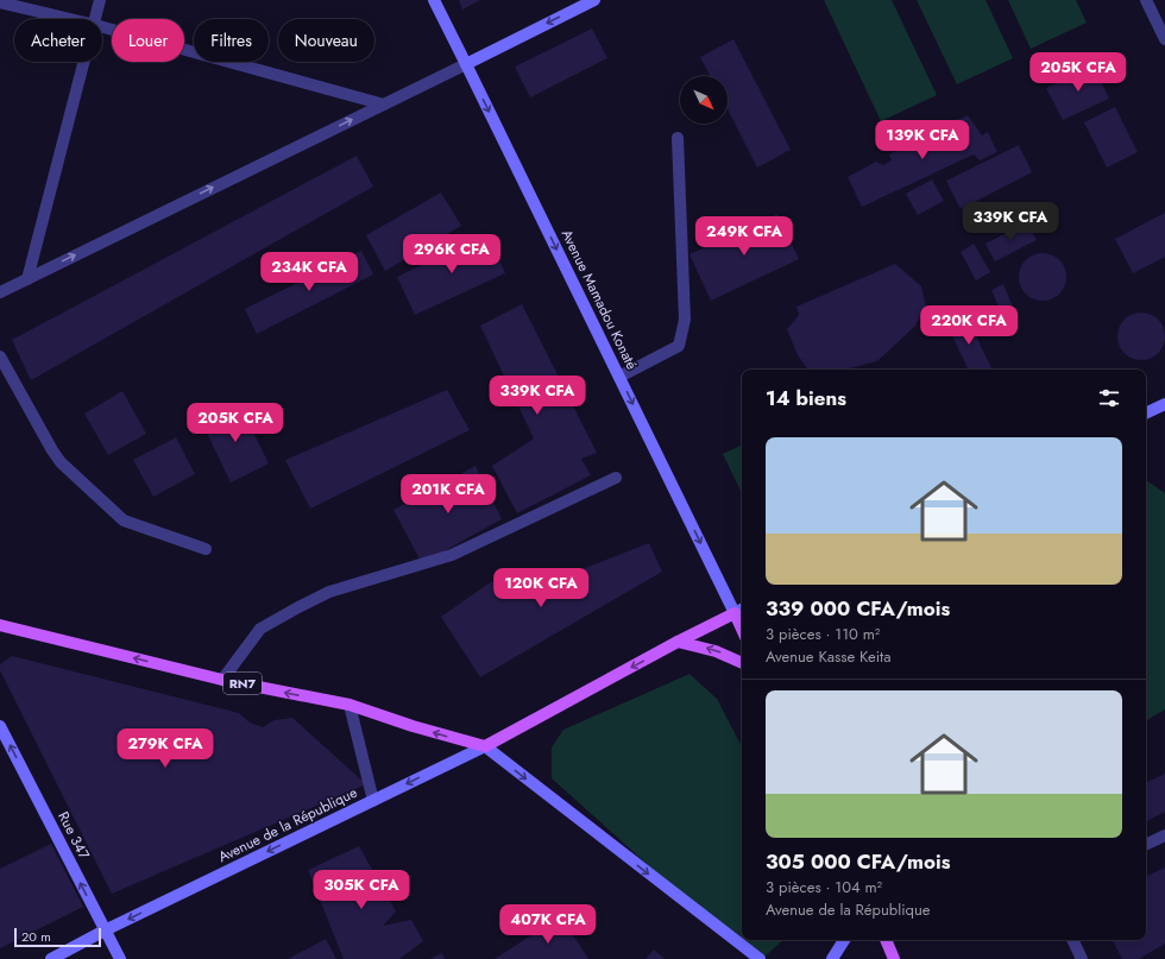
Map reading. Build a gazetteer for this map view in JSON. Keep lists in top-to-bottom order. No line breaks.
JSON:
{"streets":{"main road":["Avenue Mamadou Konaté","RN7","Avenue de la République","Rue 347"]},"crossings":[["RN7","Avenue de la République"],["Avenue de la République","Rue 347"]],"one_way":["Avenue Mamadou Konaté","Avenue de la République","Rue 347"],"scale_bar":"20 m","north":"bottom right","page":{"chip":["Acheter","Louer","Filtres","Nouveau"],"price":["205K CFA","139K CFA","339K CFA","249K CFA","296K CFA","234K CFA","220K CFA","339K CFA","205K CFA","201K CFA","120K CFA","279K CFA","305K CFA","407K CFA"],"heading":"14 biens","list":[{"name":"339 000 CFA/mois","note":"3 pièces · 110 m² · Avenue Kasse Keita"},{"name":"305 000 CFA/mois","note":"3 pièces · 104 m² · Avenue de la République"}],"scale":"20 m"}}
